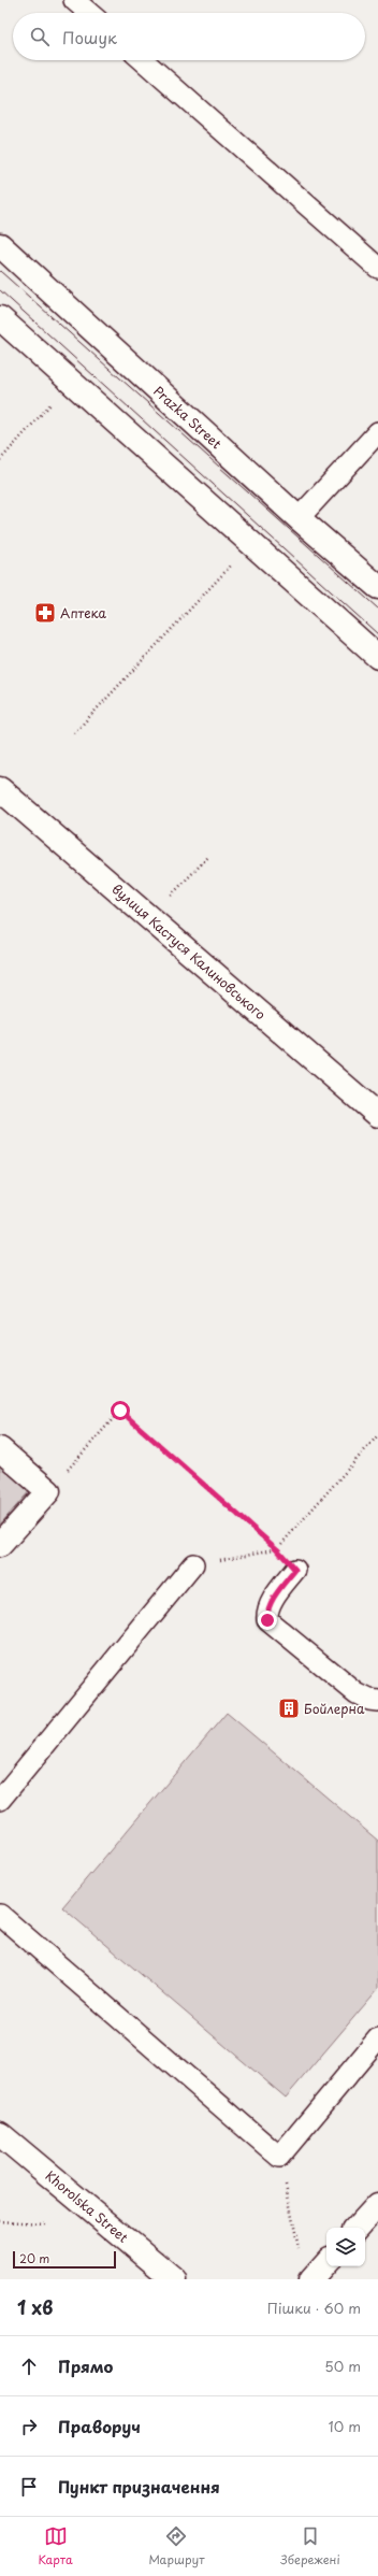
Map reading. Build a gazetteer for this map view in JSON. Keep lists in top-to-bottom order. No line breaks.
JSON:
{"streets":{"street":["Prazka Street","вулиця Кастуся Калиновського","Khorolska Street"]},"places":{"pharmacy":["Аптека"],"building":["Бойлерна"]},"scale_bar":"20 m","page":{"search":"Пошук","scale":"20 m","heading":["1 хв","Пішки · 60 m"],"list":[["Прямо","50 m"],["Праворуч","10 m"],"Пункт призначення"],"nav":["Карта","Маршрут","Збережені"]}}
